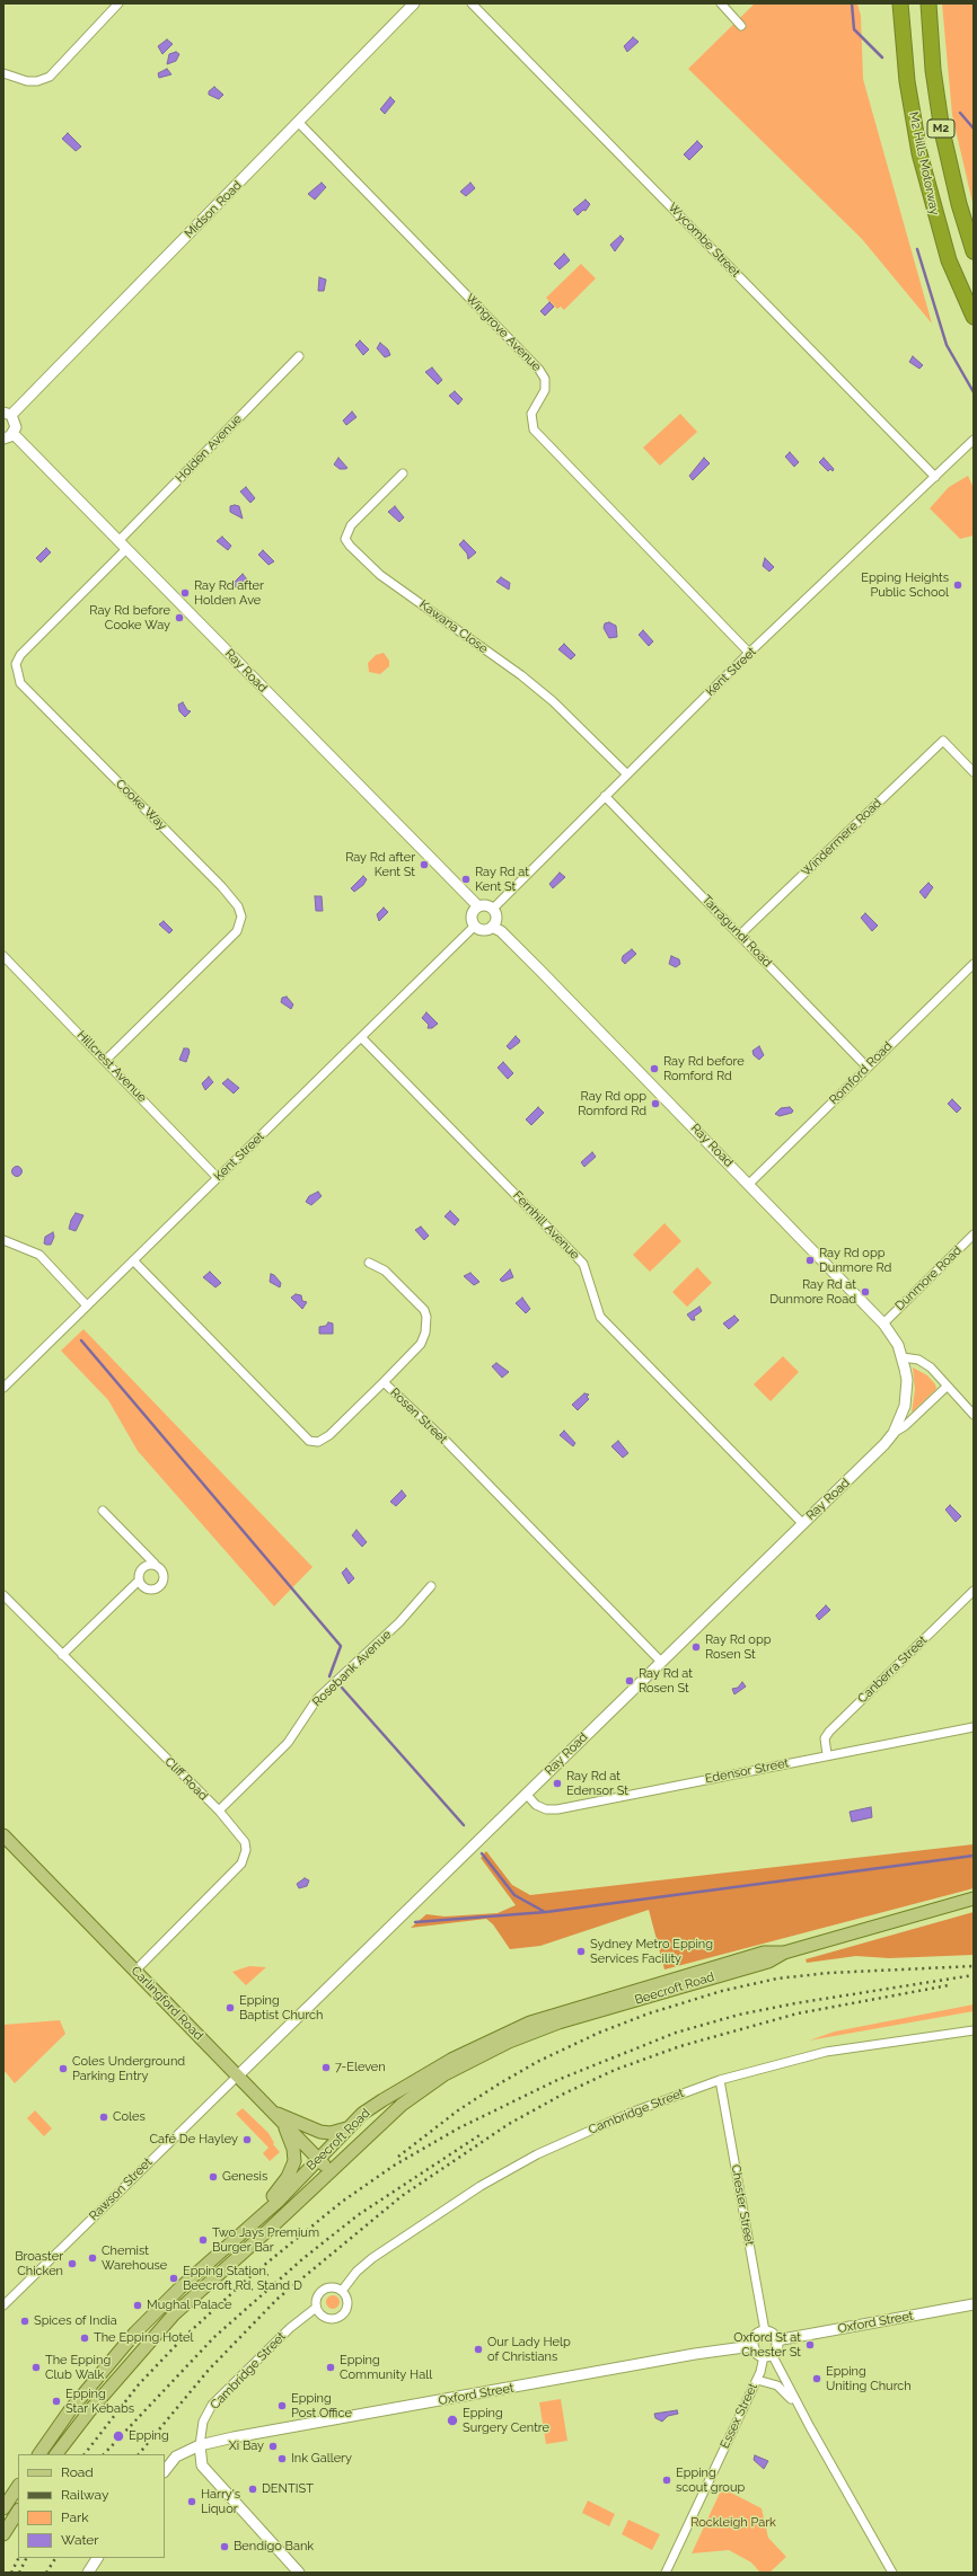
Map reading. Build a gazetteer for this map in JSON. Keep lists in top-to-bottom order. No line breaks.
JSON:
{"streets":{"highway":["M2","M2 Hills Motorway"],"main road":["Beecroft Road","Carlingford Road"],"street":["Midson Road","Wycombe Street","Wingrove Avenue","Holden Avenue","Kawana Close","Ray Road","Kent Street","Cooke Way","Windermere Road","Tarragundi Road","Hillcrest Avenue","Romford Road","Fernhill Avenue","Dunmore Road","Rosen Street","Rosebank Avenue","Canberra Street","Edensor Street","Cliff Road","Cambridge Street","Rawson Street","Chester Street","Oxford Street","Essex Street"]},"crossings":[["Midson Road","Wingrove Avenue"],["Wycombe Street","Kent Street"],["Wingrove Avenue","Kent Street"],["Holden Avenue","Ray Road"],["Kawana Close","Kent Street"],["Ray Road","Kent Street"],["Ray Road","Cooke Way"],["Ray Road","Romford Road"],["Ray Road","Fernhill Avenue"],["Ray Road","Dunmore Road"],["Ray Road","Rosen Street"],["Ray Road","Edensor Street"],["Ray Road","Carlingford Road"],["Ray Road","Rawson Street"],["Kent Street","Tarragundi Road"],["Kent Street","Hillcrest Avenue"],["Kent Street","Fernhill Avenue"],["Kent Street","Rosen Street"],["Cooke Way","Hillcrest Avenue"],["Windermere Road","Tarragundi Road"],["Tarragundi Road","Romford Road"],["Rosebank Avenue","Cliff Road"],["Canberra Street","Edensor Street"],["Cliff Road","Carlingford Road"],["Beecroft Road","Carlingford Road"],["Carlingford Road","Rawson Street"],["Cambridge Street","Chester Street"],["Cambridge Street","Oxford Street"],["Chester Street","Oxford Street"],["Chester Street","Essex Street"],["Oxford Street","Essex Street"]],"parks":["Rockleigh Park"],"places":["Epping Heights Public School","Ray Rd after Holden Ave","Ray Rd before Cooke Way","Ray Rd after Kent St","Ray Rd at Kent St","Ray Rd before Romford Rd","Ray Rd opp Romford Rd","Ray Rd opp Dunmore Rd","Ray Rd at Dunmore Road","Ray Rd opp Rosen St","Ray Rd at Rosen St","Ray Rd at Edensor St","Sydney Metro Epping Services Facility","Epping Baptist Church","7-Eleven","Coles Underground Parking Entry","Coles","Café De Hayley","Genesis","Two Jays Premium Burger Bar","Chemist Warehouse","Broaster Chicken","Epping Station, Beecroft Rd, Stand D","Mughal Palace","Spices of India","The Epping Hotel","Oxford St at Chester St","Our Lady Help of Christians","The Epping Club Walk","Epping Community Hall","Epping Uniting Church","Epping Star Kebabs","Epping Post Office","Epping Surgery Centre","Epping","Xi Bay","Ink Gallery","Epping scout group","DENTIST","Harry's Liquor","Bendigo Bank"],"legend":["Road","Railway","Park","Water"]}
